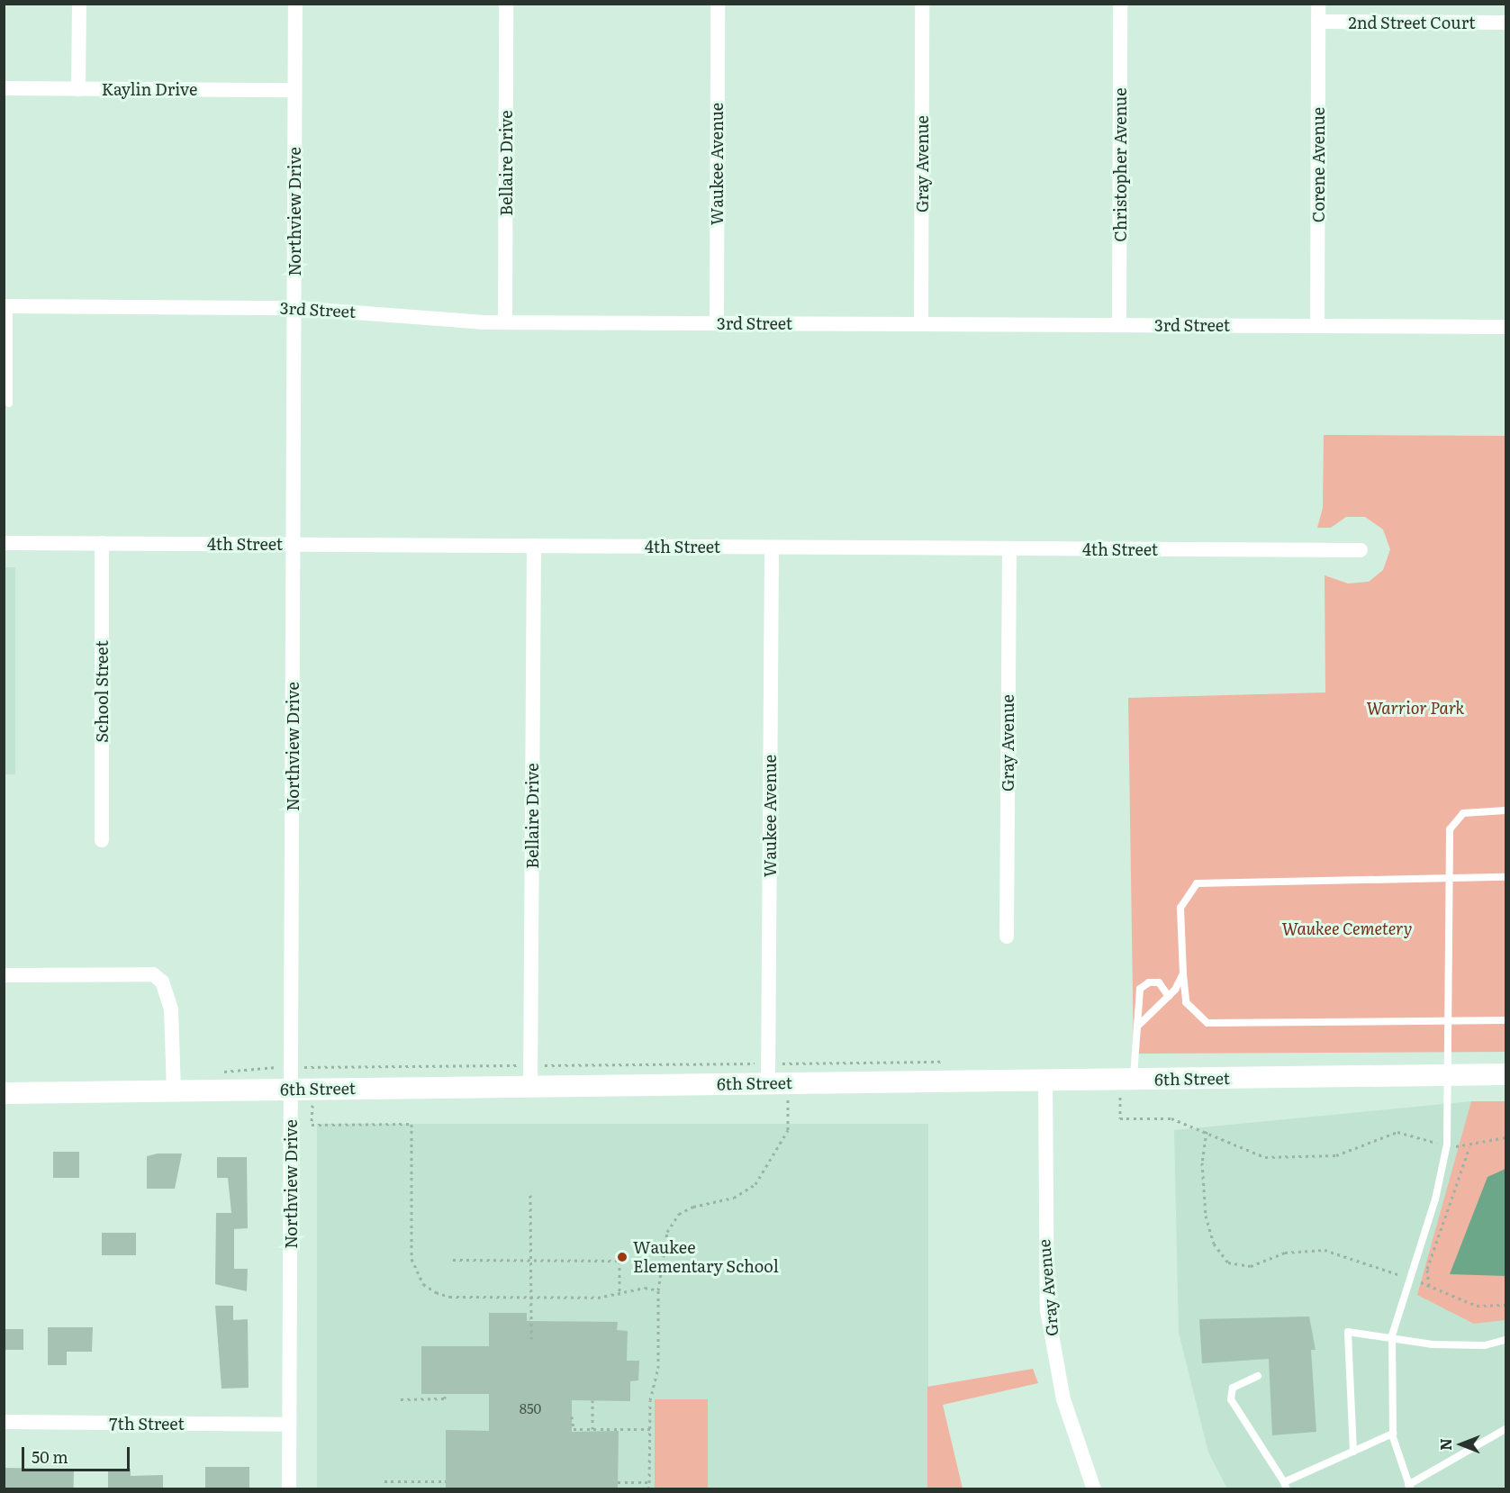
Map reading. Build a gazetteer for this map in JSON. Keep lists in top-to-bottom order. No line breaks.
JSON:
{"streets":{"main road":["6th Street"],"street":["2nd Street Court","Kaylin Drive","Bellaire Drive","Waukee Avenue","Gray Avenue","Christopher Avenue","Corene Avenue","Northview Drive","3rd Street","4th Street","School Street","7th Street"]},"crossings":[["2nd Street Court","Corene Avenue"],["Kaylin Drive","Northview Drive"],["Bellaire Drive","3rd Street"],["Bellaire Drive","4th Street"],["Bellaire Drive","6th Street"],["Waukee Avenue","3rd Street"],["Waukee Avenue","4th Street"],["Waukee Avenue","6th Street"],["Gray Avenue","3rd Street"],["Gray Avenue","4th Street"],["Gray Avenue","6th Street"],["Christopher Avenue","3rd Street"],["Corene Avenue","3rd Street"],["Northview Drive","3rd Street"],["Northview Drive","4th Street"],["Northview Drive","6th Street"],["Northview Drive","7th Street"],["4th Street","School Street"]],"parks":["Warrior Park","Waukee Cemetery"],"places":["Waukee Elementary School"],"house_numbers":["850"],"scale_bar":"50 m","north":"left"}
